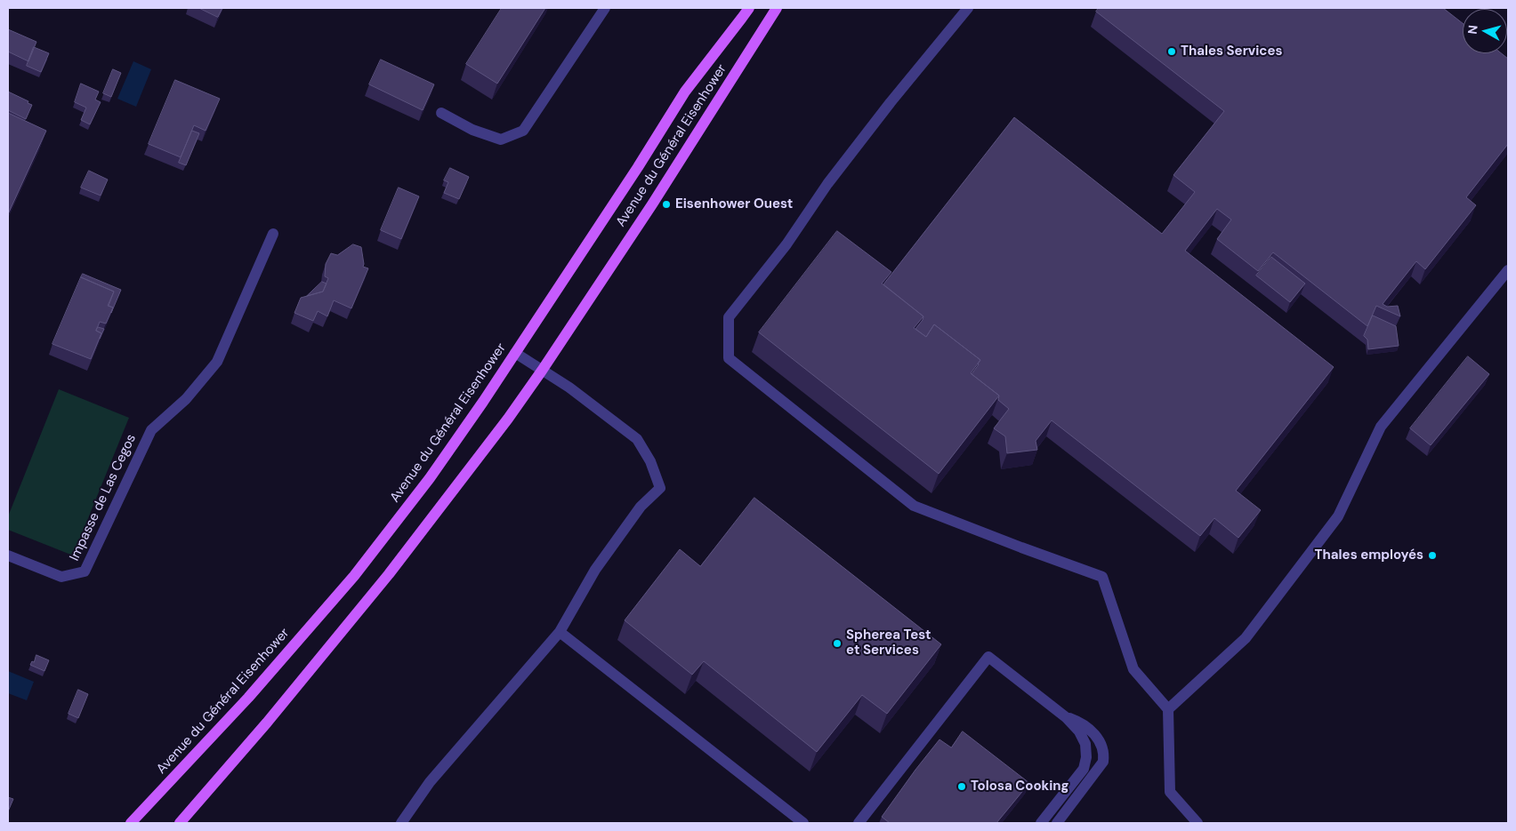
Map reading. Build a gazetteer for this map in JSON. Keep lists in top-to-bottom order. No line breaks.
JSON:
{"streets":{"main road":["Avenue du Général Eisenhower"],"street":["Impasse de Las Cegos"]},"places":["Thales Services","Eisenhower Ouest","Thales employés","Spherea Test et Services","Tolosa Cooking"],"north":"left"}
